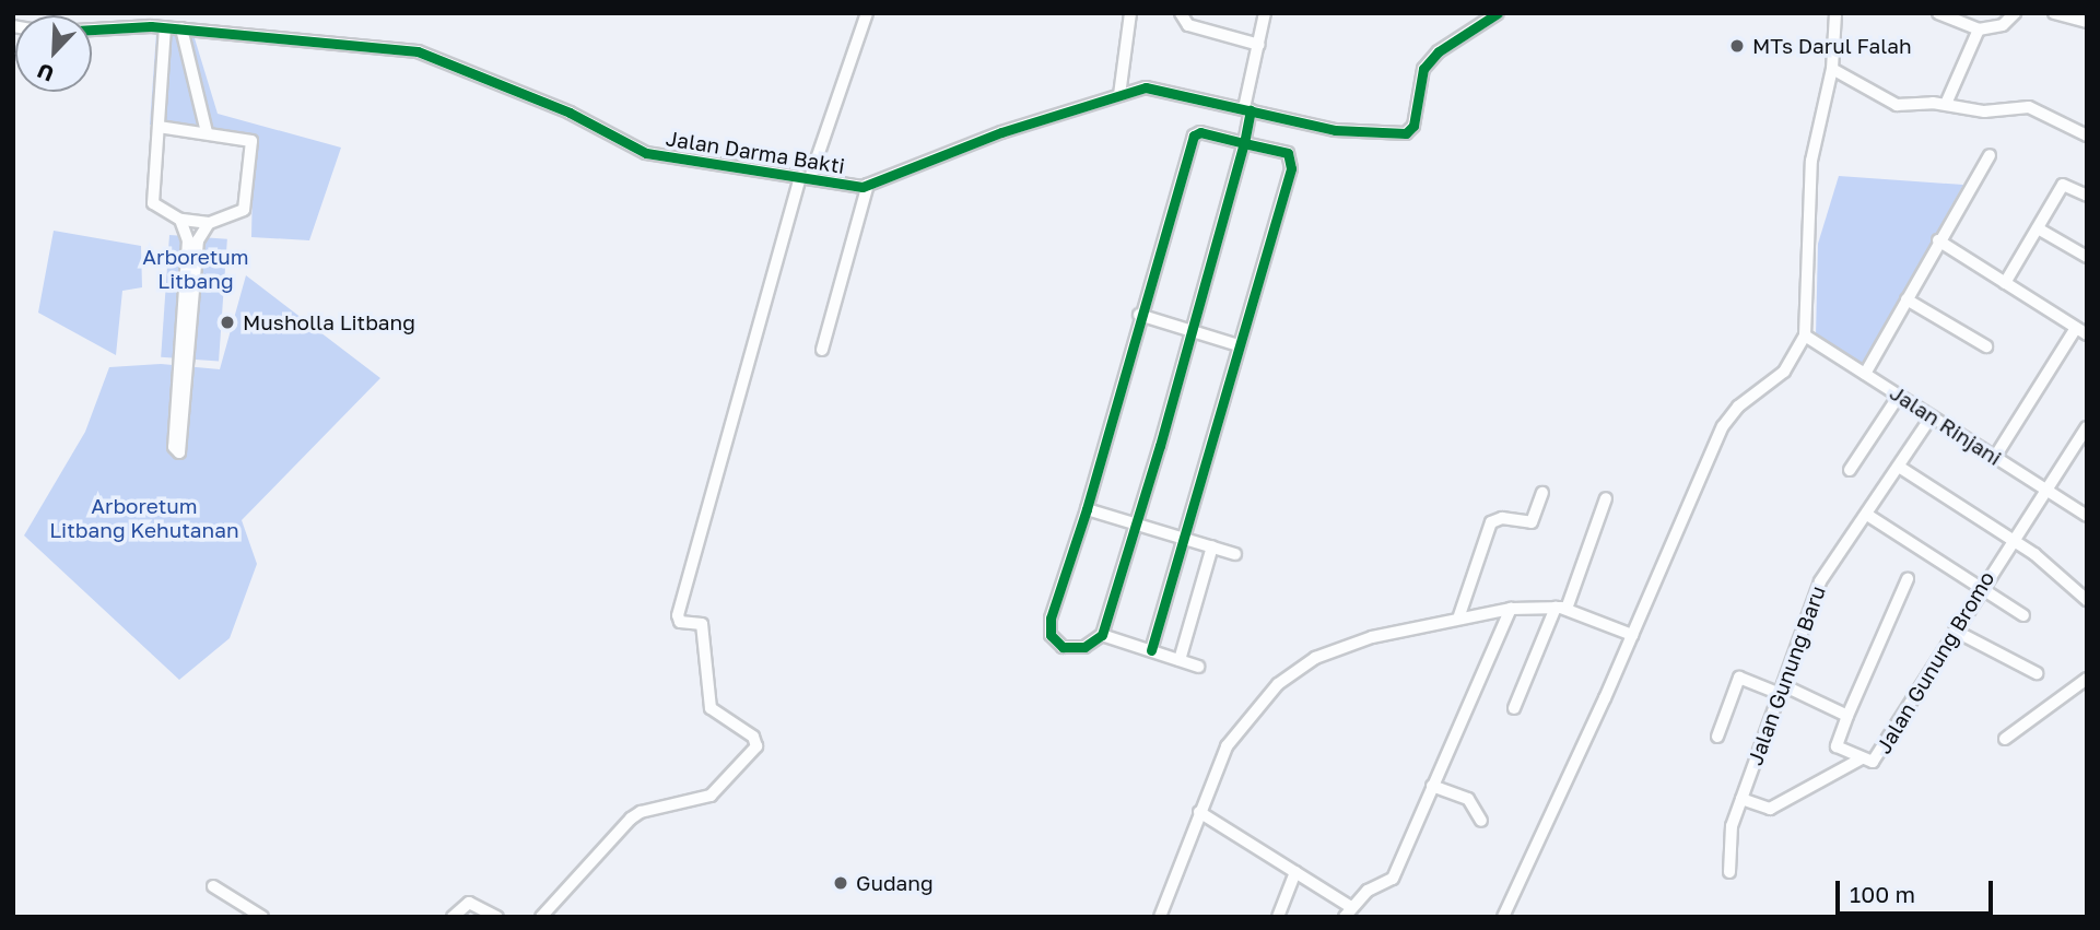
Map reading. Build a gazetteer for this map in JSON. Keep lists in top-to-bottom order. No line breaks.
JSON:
{"streets":{"street":["Jalan Darma Bakti","Jalan Rinjani","Jalan Gunung Bromo","Jalan Gunung Baru"]},"crossings":[["Jalan Rinjani","Jalan Gunung Bromo"],["Jalan Rinjani","Jalan Gunung Baru"]],"parks":["Arboretum Litbang","Arboretum Litbang Kehutanan"],"places":["MTs Darul Falah","Musholla Litbang","Gudang"],"scale_bar":"100 m","north":"bottom left"}
